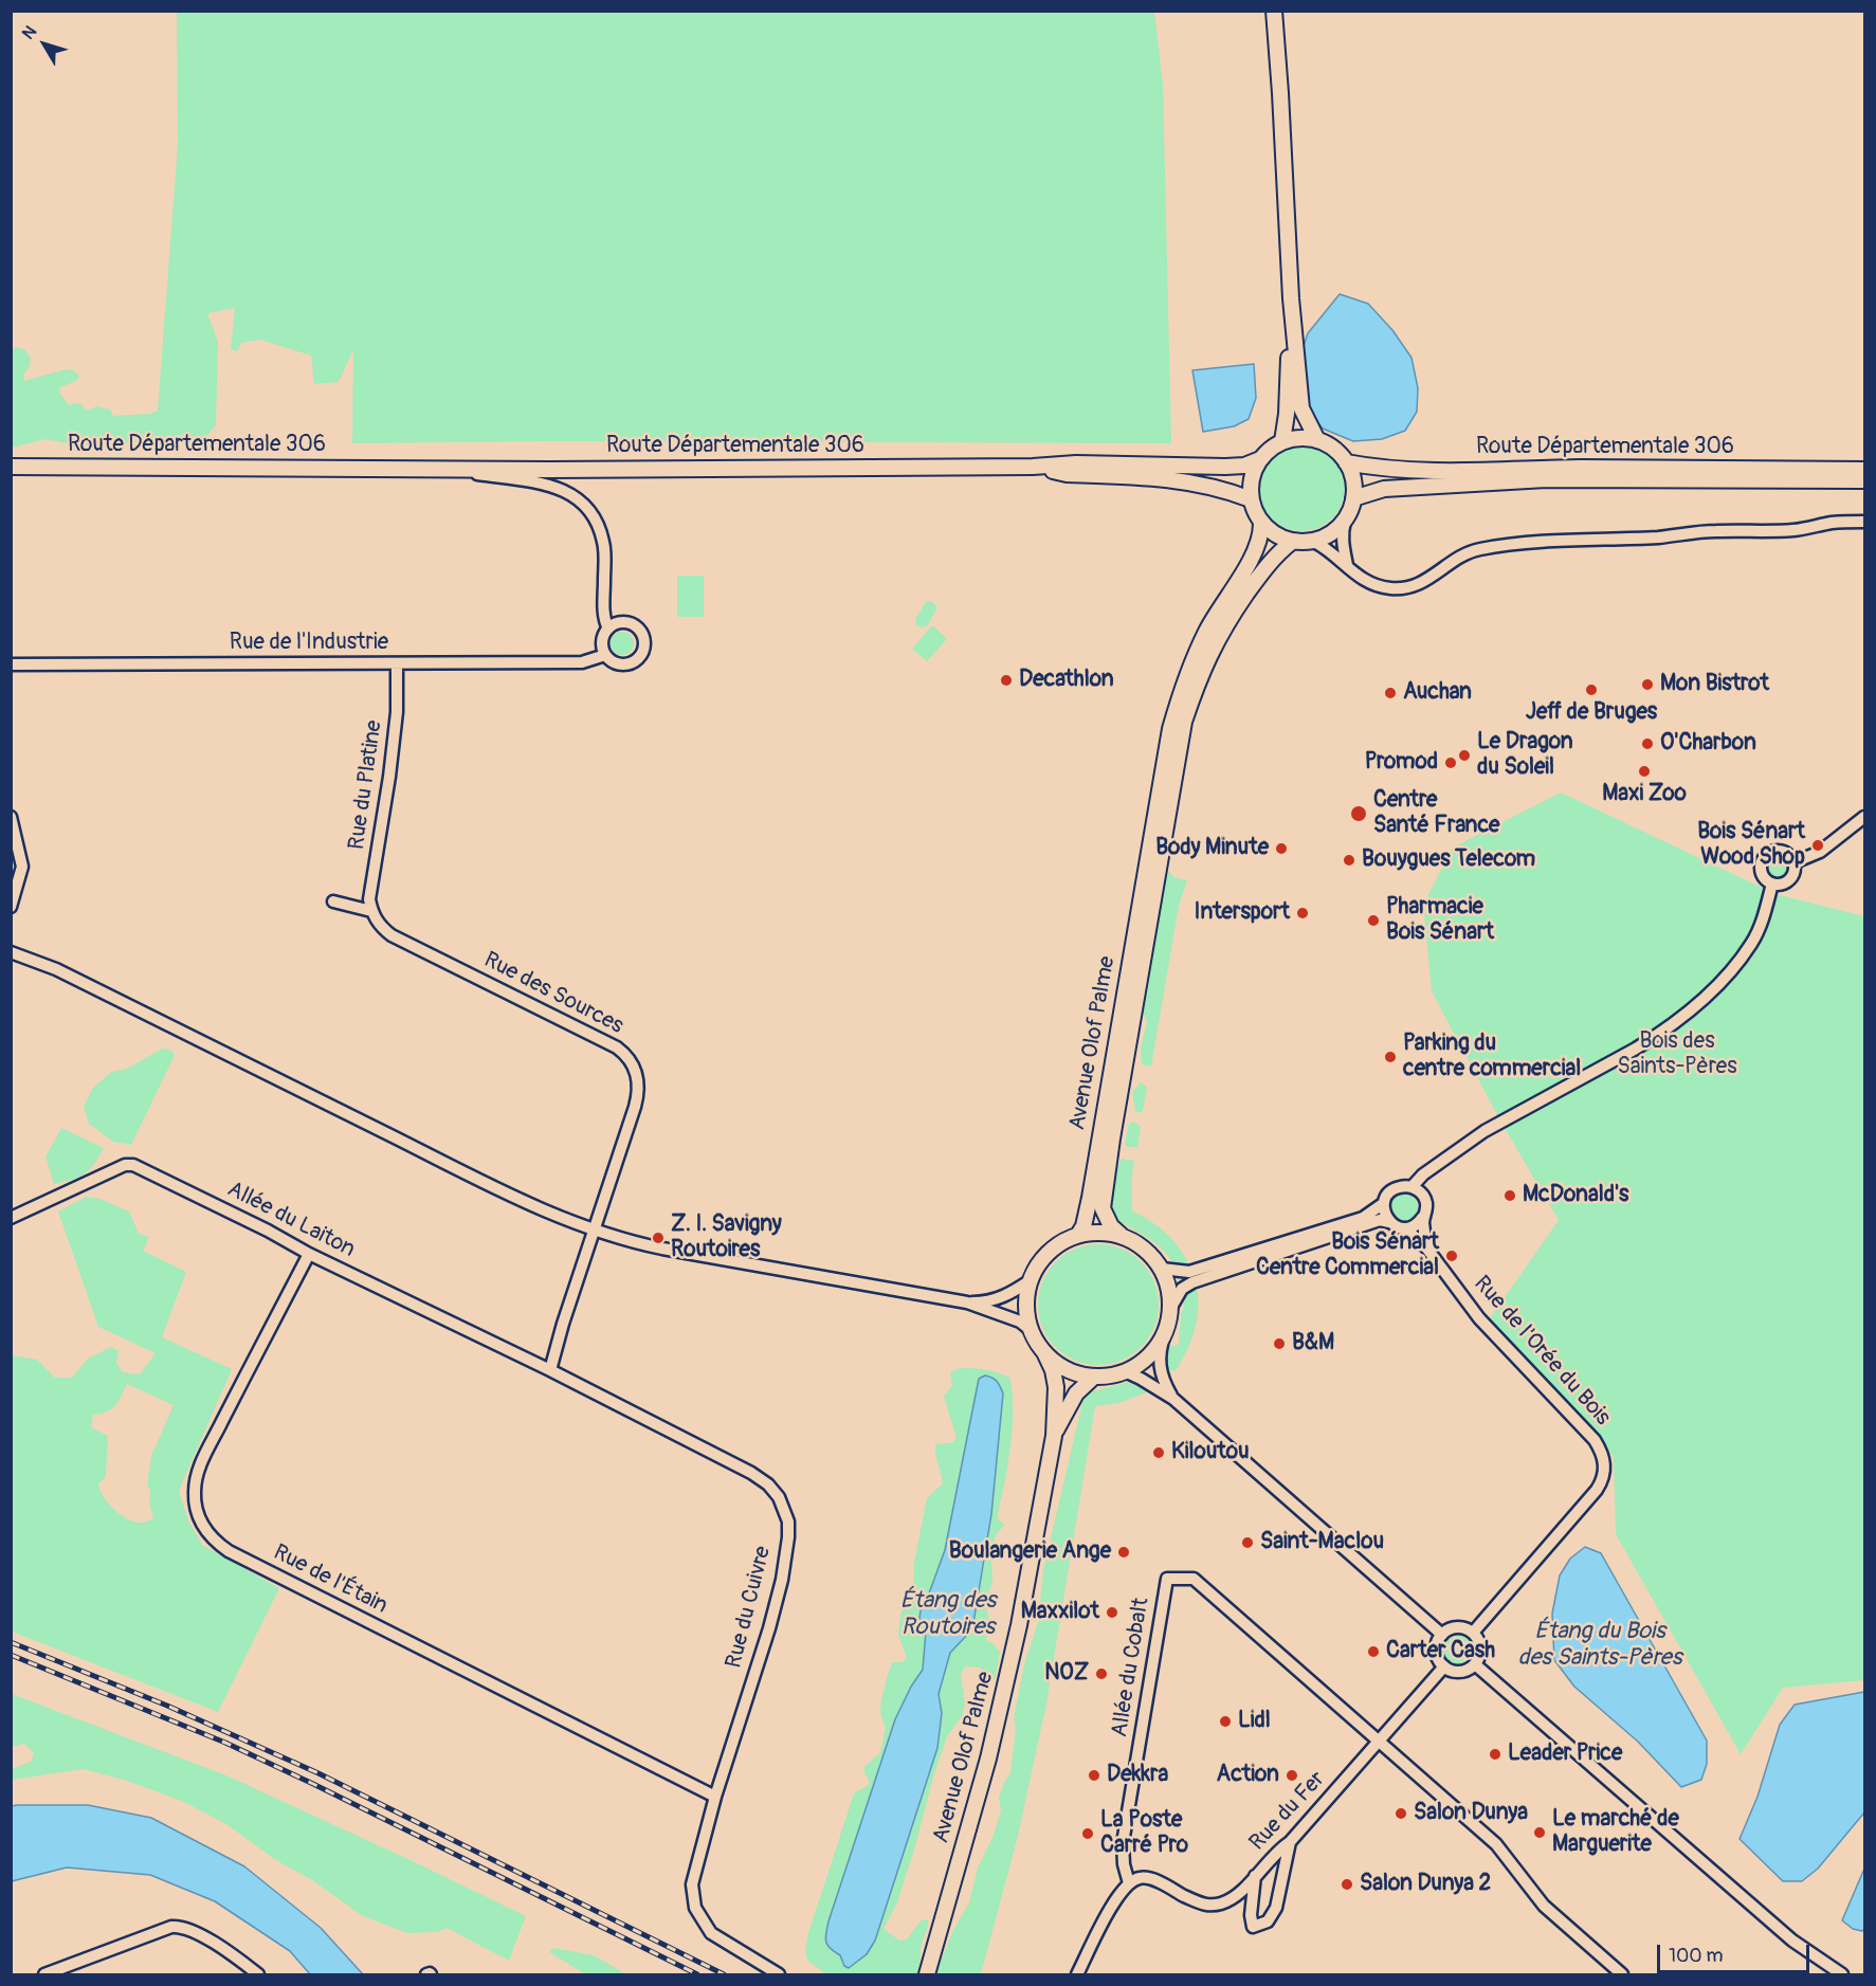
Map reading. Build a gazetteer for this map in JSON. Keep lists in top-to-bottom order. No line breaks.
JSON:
{"streets":{"main road":["Route Départementale 306","Avenue Olof Palme"],"street":["Rue de l'Industrie","Rue du Platine","Rue des Sources","Allée du Laiton","Rue de l'Orée du Bois","Rue de l'Étain","Rue du Cuivre","Allée du Cobalt","Rue du Fer"]},"crossings":[["Rue de l'Industrie","Rue du Platine"],["Rue du Platine","Rue des Sources"],["Rue des Sources","Allée du Laiton"],["Rue des Sources","Rue du Cuivre"],["Allée du Laiton","Rue de l'Étain"],["Allée du Laiton","Rue du Cuivre"],["Rue de l'Orée du Bois","Rue du Fer"],["Rue de l'Étain","Rue du Cuivre"],["Allée du Cobalt","Rue du Fer"]],"water":["Étang des Routoires","Étang du Bois des Saints-Pères"],"parks":["Bois des Saints-Pères"],"places":["Decathlon","Mon Bistrot","Jeff de Bruges","Auchan","O'Charbon","Le Dragon du Soleil","Promod","Maxi Zoo","Centre Santé France","Bois Sénart Wood Shop","Body Minute","Bouygues Telecom","Intersport","Pharmacie Bois Sénart","Parking du centre commercial","McDonald's","Z. I. Savigny Routoires","Bois Sénart Centre Commercial","B&M","Kiloutou","Saint-Maclou","Boulangerie Ange","Maxxilot","Carter Cash","NOZ","Lidl","Leader Price","Dekkra","Action","Salon Dunya","Le marché de Marguerite","La Poste Carré Pro","Salon Dunya 2"],"scale_bar":"100 m","north":"top left"}
